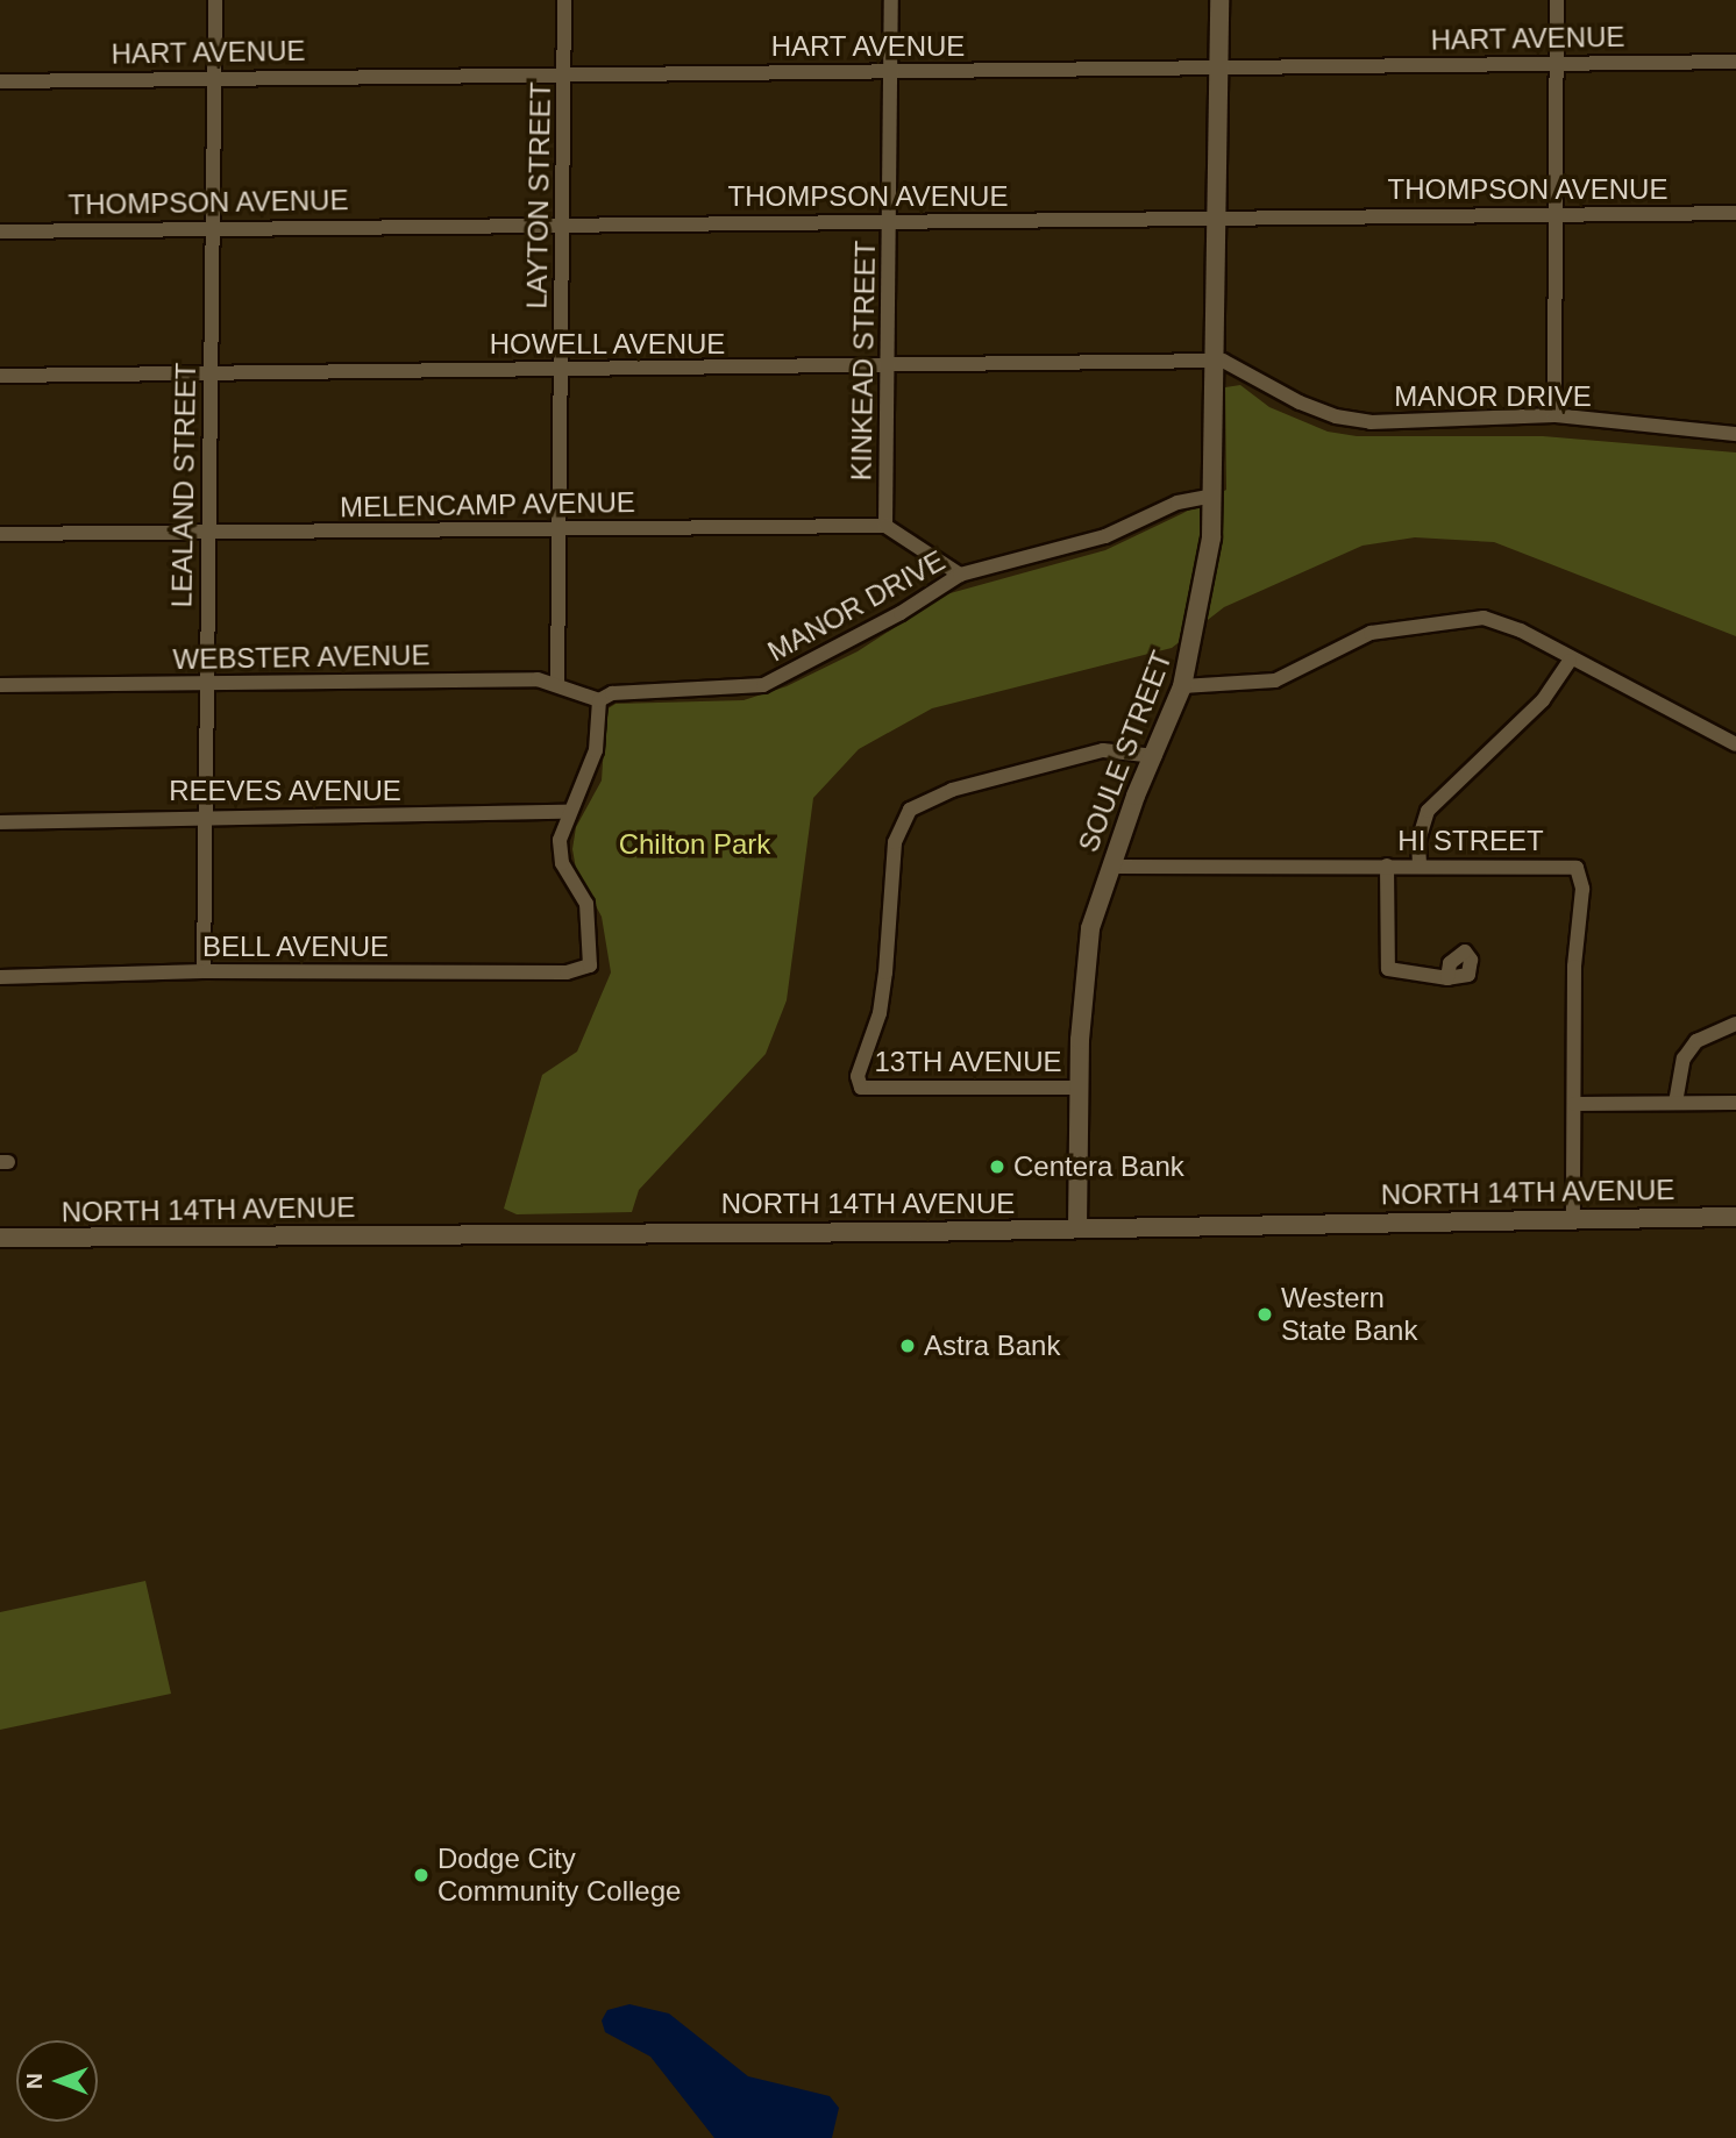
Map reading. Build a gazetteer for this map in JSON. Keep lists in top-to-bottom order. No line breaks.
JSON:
{"streets":{"main road":["SOULE STREET","NORTH 14TH AVENUE"],"street":["HART AVENUE","THOMPSON AVENUE","LAYTON STREET","HOWELL AVENUE","KINKEAD STREET","MANOR DRIVE","LEALAND STREET","MELENCAMP AVENUE","WEBSTER AVENUE","REEVES AVENUE","HI STREET","BELL AVENUE","13TH AVENUE"]},"crossings":[["HART AVENUE","LAYTON STREET"],["HART AVENUE","KINKEAD STREET"],["HART AVENUE","LEALAND STREET"],["HART AVENUE","SOULE STREET"],["THOMPSON AVENUE","LAYTON STREET"],["THOMPSON AVENUE","KINKEAD STREET"],["THOMPSON AVENUE","LEALAND STREET"],["THOMPSON AVENUE","SOULE STREET"],["LAYTON STREET","HOWELL AVENUE"],["LAYTON STREET","MELENCAMP AVENUE"],["LAYTON STREET","WEBSTER AVENUE"],["HOWELL AVENUE","KINKEAD STREET"],["HOWELL AVENUE","MANOR DRIVE"],["HOWELL AVENUE","LEALAND STREET"],["HOWELL AVENUE","SOULE STREET"],["KINKEAD STREET","MELENCAMP AVENUE"],["MANOR DRIVE","WEBSTER AVENUE"],["MANOR DRIVE","SOULE STREET"],["LEALAND STREET","MELENCAMP AVENUE"],["LEALAND STREET","WEBSTER AVENUE"],["LEALAND STREET","REEVES AVENUE"],["LEALAND STREET","BELL AVENUE"],["SOULE STREET","HI STREET"],["SOULE STREET","13TH AVENUE"],["SOULE STREET","NORTH 14TH AVENUE"],["REEVES AVENUE","BELL AVENUE"],["HI STREET","NORTH 14TH AVENUE"]],"parks":["Chilton Park"],"places":["Centera Bank","Western State Bank","Astra Bank","Dodge City Community College"],"north":"left"}
